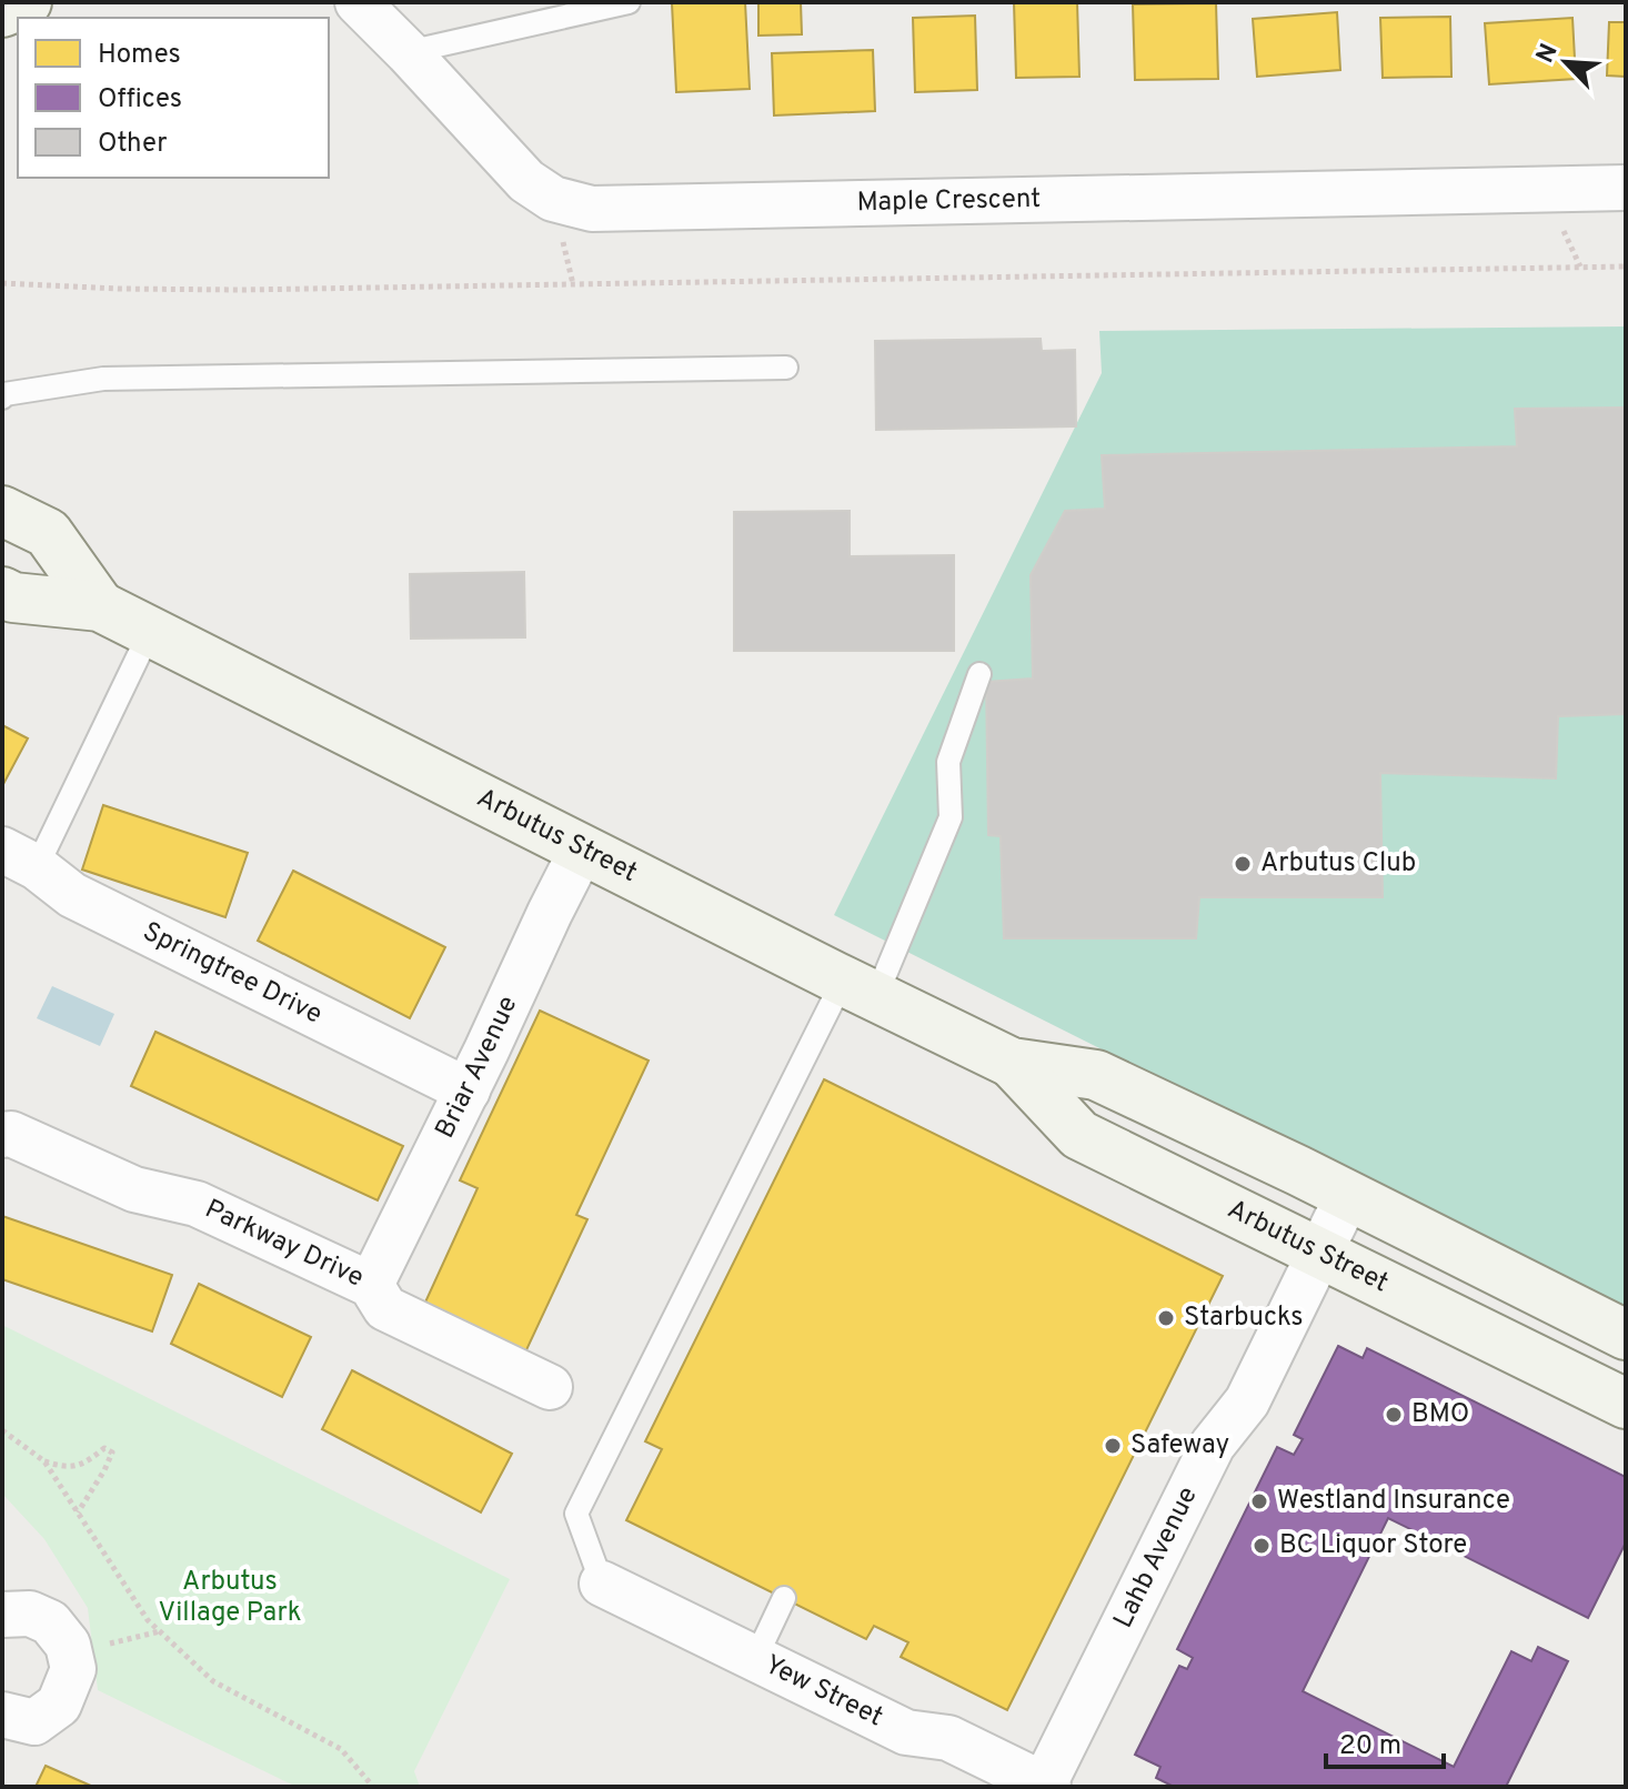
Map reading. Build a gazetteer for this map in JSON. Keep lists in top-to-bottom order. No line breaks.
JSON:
{"streets":{"main road":["Arbutus Street"],"street":["Maple Crescent","Springtree Drive","Briar Avenue","Parkway Drive","Lahb Avenue","Yew Street"]},"crossings":[["Arbutus Street","Briar Avenue"],["Arbutus Street","Lahb Avenue"],["Springtree Drive","Briar Avenue"],["Briar Avenue","Parkway Drive"],["Lahb Avenue","Yew Street"]],"parks":["Arbutus Village Park"],"places":["Arbutus Club","Starbucks","BMO","Safeway","Westland Insurance","BC Liquor Store"],"legend":["Homes","Offices","Other"],"scale_bar":"20 m","north":"top left"}
